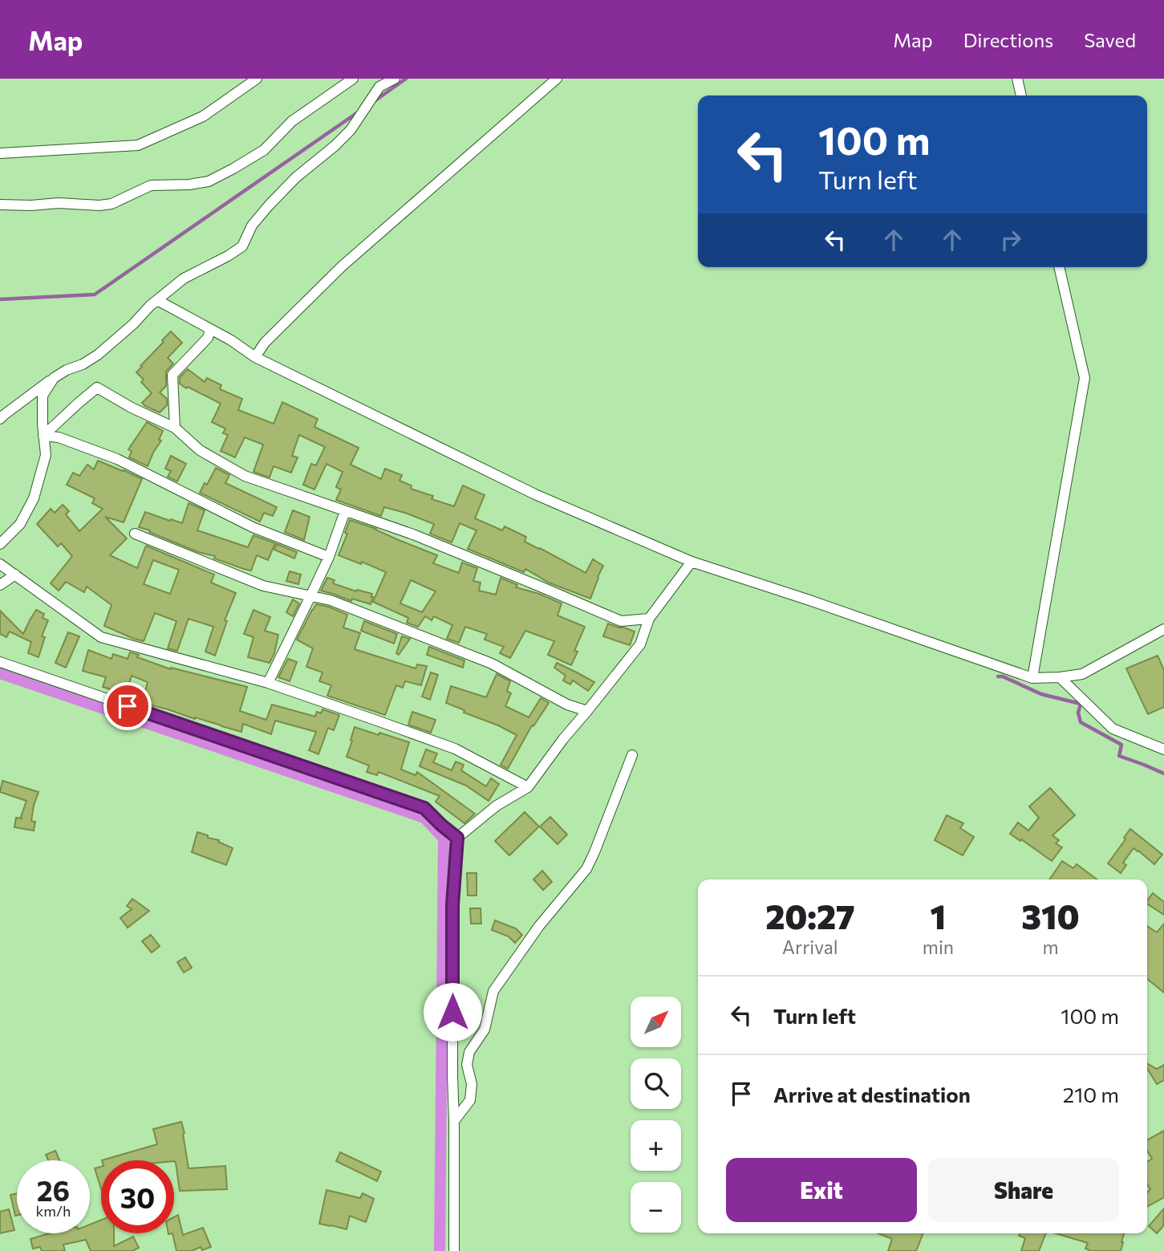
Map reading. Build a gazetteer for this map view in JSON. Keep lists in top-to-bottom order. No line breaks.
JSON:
{"north":"top right","page":{"header":"Map","nav":["Map","Directions","Saved"],"turn":["100 m","Turn left"],"eta":["20:27","Arrival","1","min","310","m"],"list":[{"name":"Turn left","value":"100 m"},{"name":"Arrive at destination","value":"210 m"}],"map_buttons":["+","−"],"buttons":["Exit","Share"],"speed":"26 km/h","limit":"30"}}
